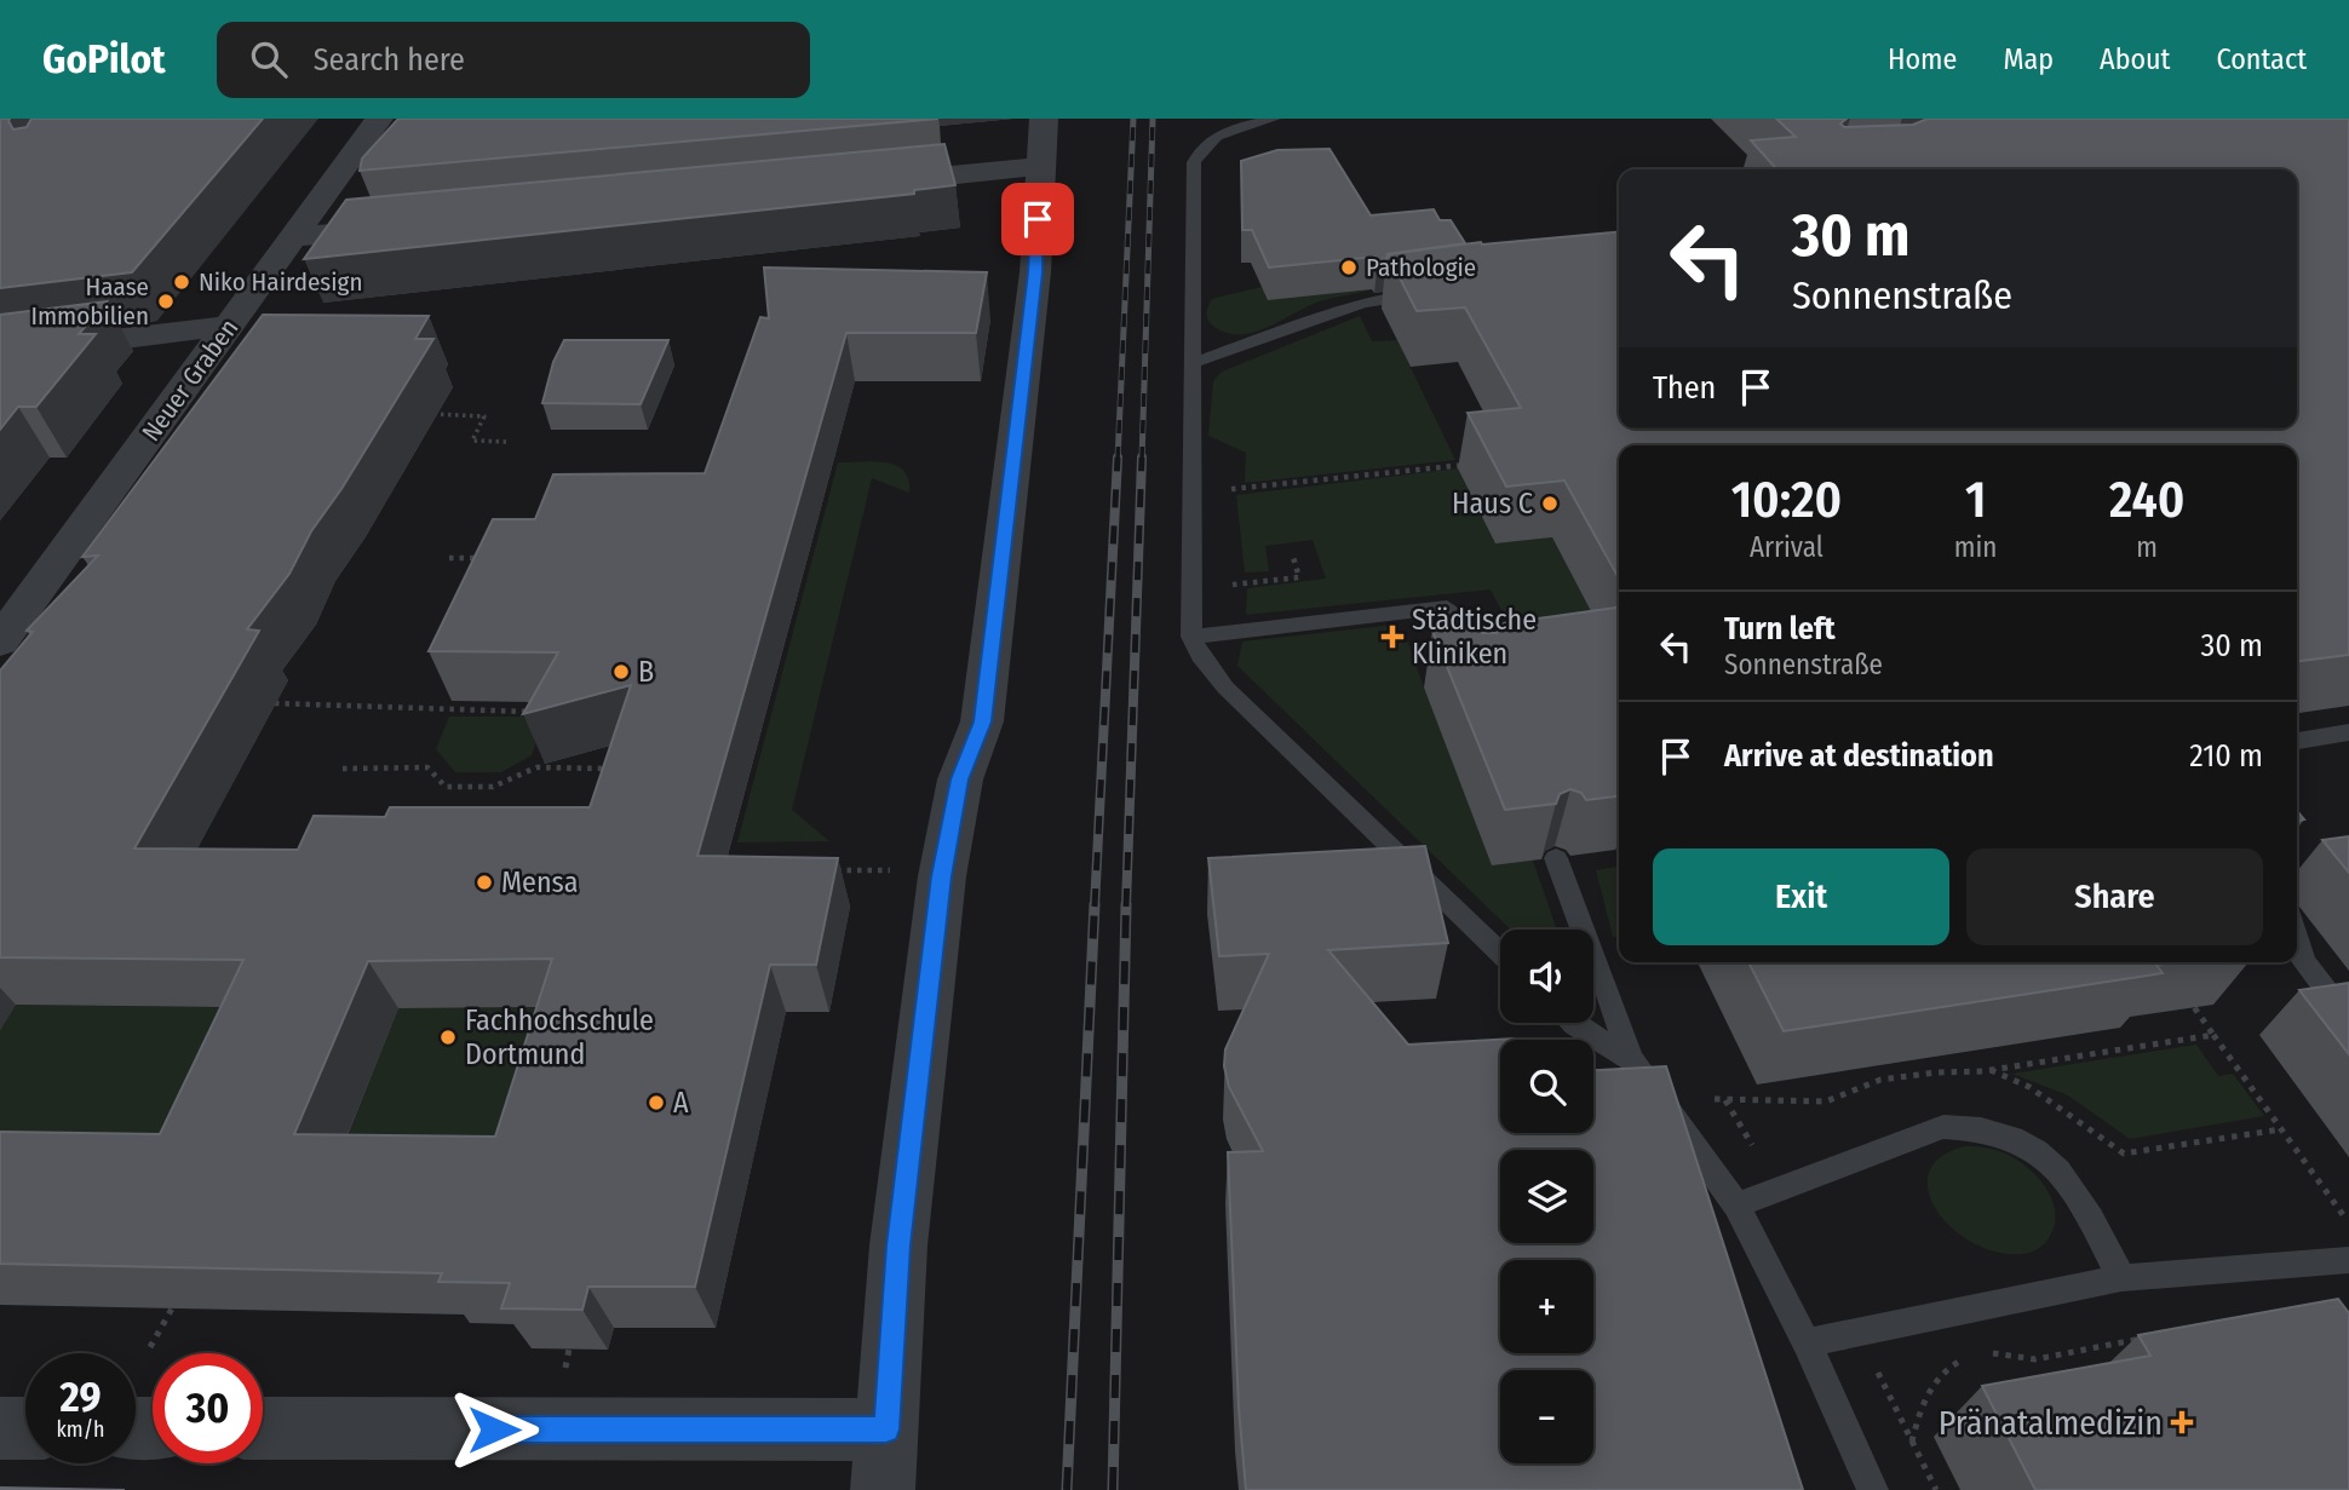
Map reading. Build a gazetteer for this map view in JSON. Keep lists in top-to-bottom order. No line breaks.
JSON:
{"streets":{"street":["Neuer Graben"]},"places":{"other":["Pathologie","Niko Hairdesign","Haase Immobilien","Haus C","B","Mensa","Fachhochschule Dortmund","A"],"health":["Städtische Kliniken","Pränatalmedizin"]},"page":{"header":"GoPilot","search":"Search here","nav":["Home","Map","About","Contact"],"turn":["30 m","Sonnenstraße"],"then":"Then","eta":["10:20","Arrival","1","min","240","m"],"list":[{"name":"Turn left","note":"Sonnenstraße","value":"30 m"},{"name":"Arrive at destination","value":"210 m"}],"buttons":["Exit","Share"],"map_buttons":["+","−"],"speed":"29 km/h","limit":"30"}}
